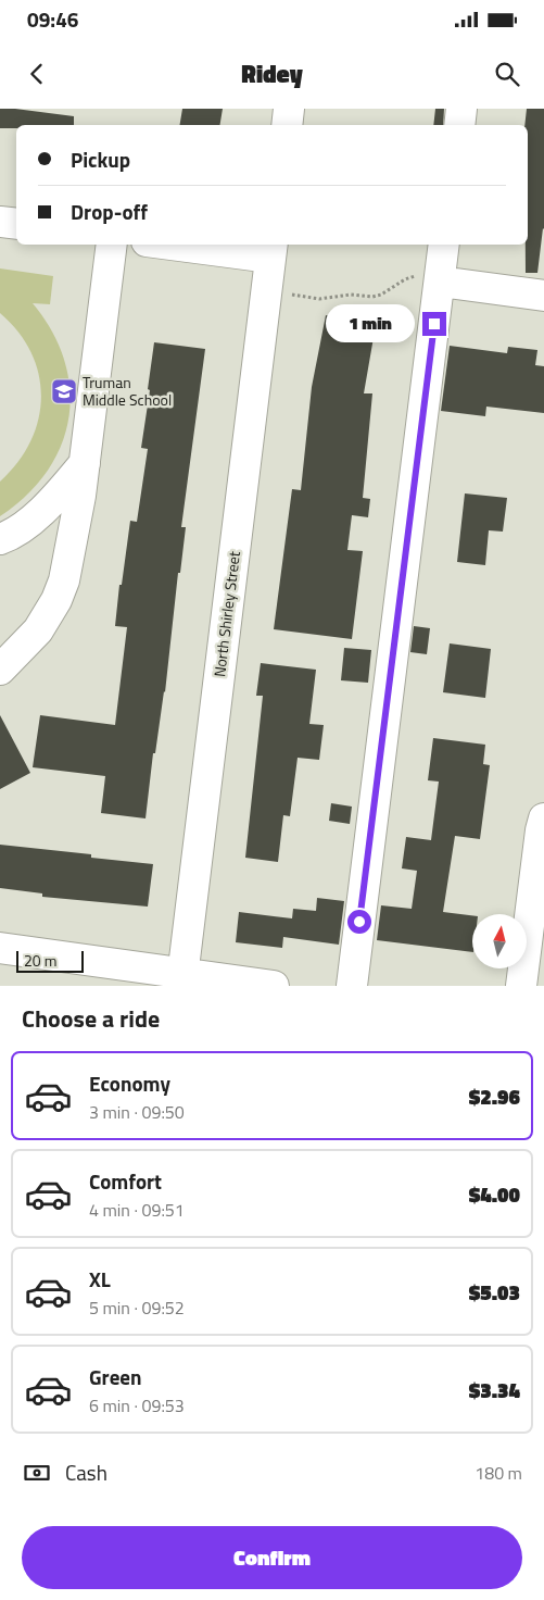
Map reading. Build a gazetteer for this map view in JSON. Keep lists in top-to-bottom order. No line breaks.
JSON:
{"streets":{"street":["North Shirley Street"]},"places":{"school or university":["Truman Middle School"]},"scale_bar":"20 m","north":"top","page":{"status":"09:46","header":"Ridey","banner":["Pickup","Drop-off"],"bubble":"1 min","scale":"20 m","heading":"Choose a ride","list":[{"name":"Economy","note":"3 min · 09:50","value":"$2.96"},{"name":"Comfort","note":"4 min · 09:51","value":"$4.00"},{"name":"XL","note":"5 min · 09:52","value":"$5.03"},{"name":"Green","note":"6 min · 09:53","value":"$3.34"}],"pay":["Cash","180 m"],"buttons":"Confirm"}}
